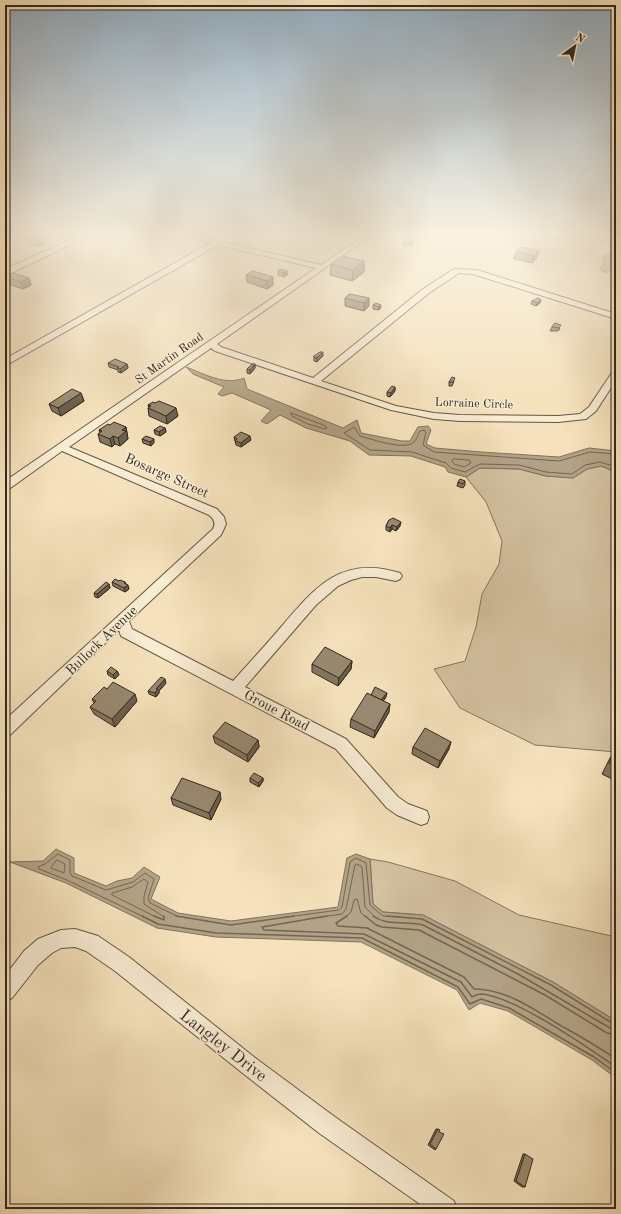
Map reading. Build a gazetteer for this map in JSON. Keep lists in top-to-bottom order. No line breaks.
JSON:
{"streets":{"street":["St Martin Road","Lorraine Circle","Bosarge Street","Bullock Avenue","Groue Road","Langley Drive"]},"crossings":[["St Martin Road","Lorraine Circle"],["St Martin Road","Bosarge Street"],["Bosarge Street","Bullock Avenue"],["Bullock Avenue","Groue Road"]],"north":"top right"}
